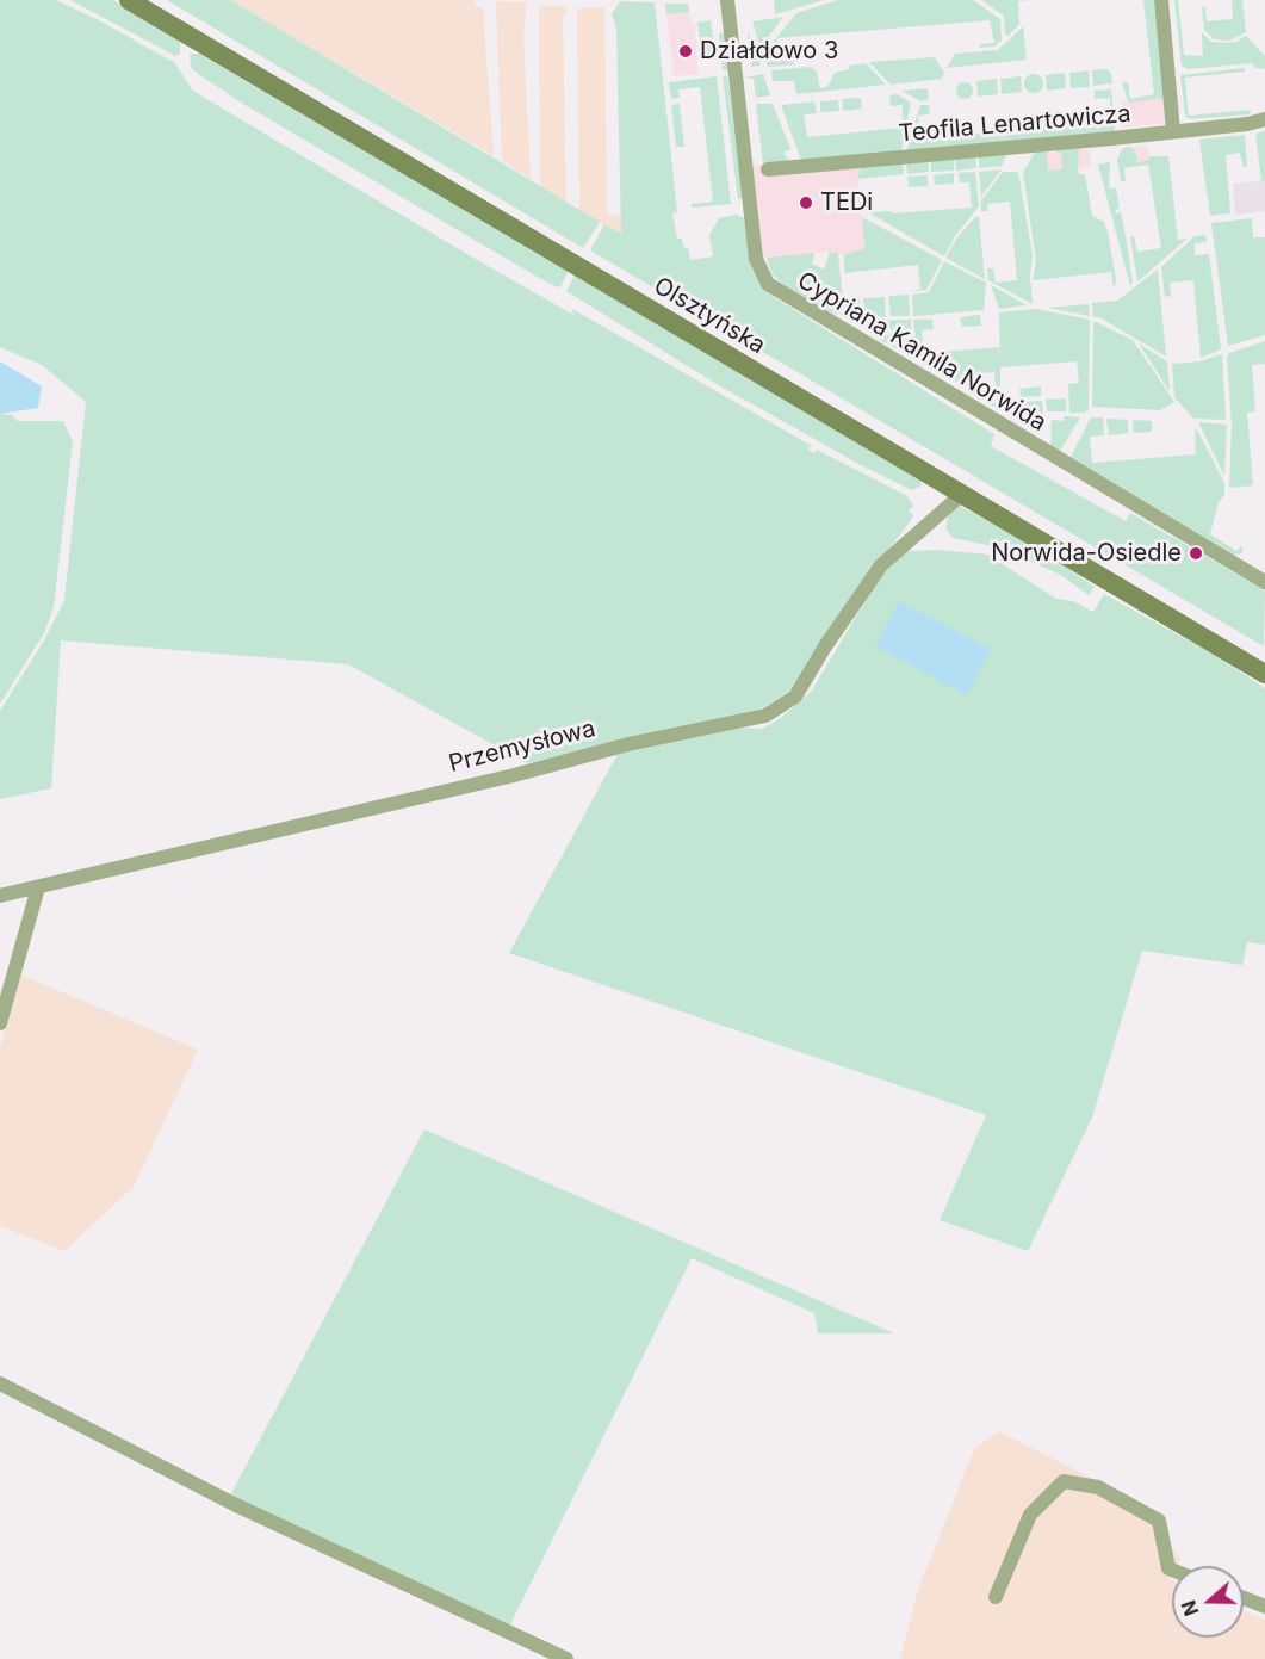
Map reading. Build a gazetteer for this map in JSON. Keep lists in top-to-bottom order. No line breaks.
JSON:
{"streets":{"main road":["Olsztyńska"],"street":["Teofila Lenartowicza","Cypriana Kamila Norwida","Przemysłowa"]},"crossings":[["Olsztyńska","Przemysłowa"]],"places":["Działdowo 3","TEDi","Norwida-Osiedle"],"north":"left"}
